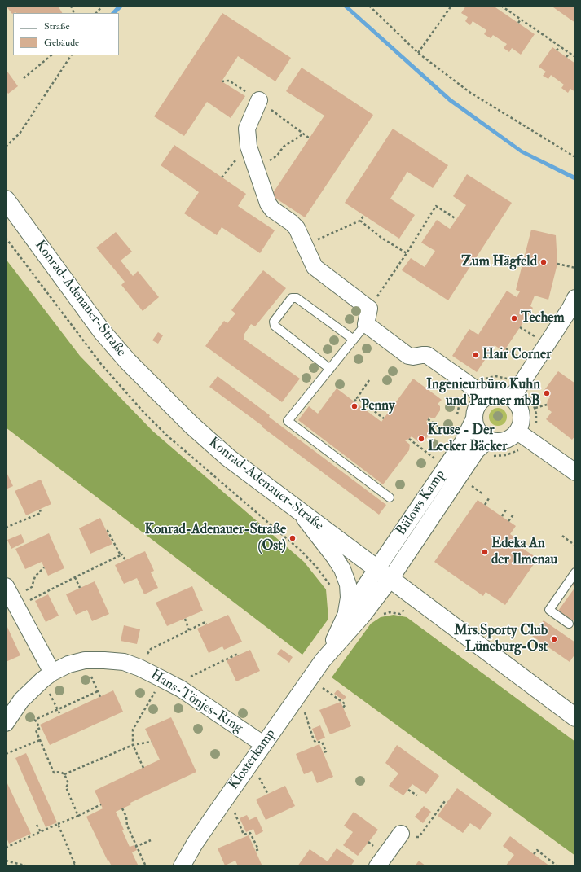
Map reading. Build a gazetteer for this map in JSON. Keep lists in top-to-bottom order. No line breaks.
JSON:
{"streets":{"main road":["Konrad-Adenauer-Straße"],"street":["Bülows Kamp","Hans-Tönjes-Ring","Klosterkamp"]},"crossings":[["Konrad-Adenauer-Straße","Bülows Kamp"],["Konrad-Adenauer-Straße","Klosterkamp"],["Bülows Kamp","Klosterkamp"],["Hans-Tönjes-Ring","Klosterkamp"]],"places":["Zum Hägfeld","Techem","Hair Corner","Ingenieurbüro Kuhn und Partner mbB","Penny","Kruse - Der Lecker Bäcker","Konrad-Adenauer-Straße (Ost)","Edeka An der Ilmenau","Mrs.Sporty Club Lüneburg-Ost"],"legend":["Straße","Gebäude"]}
